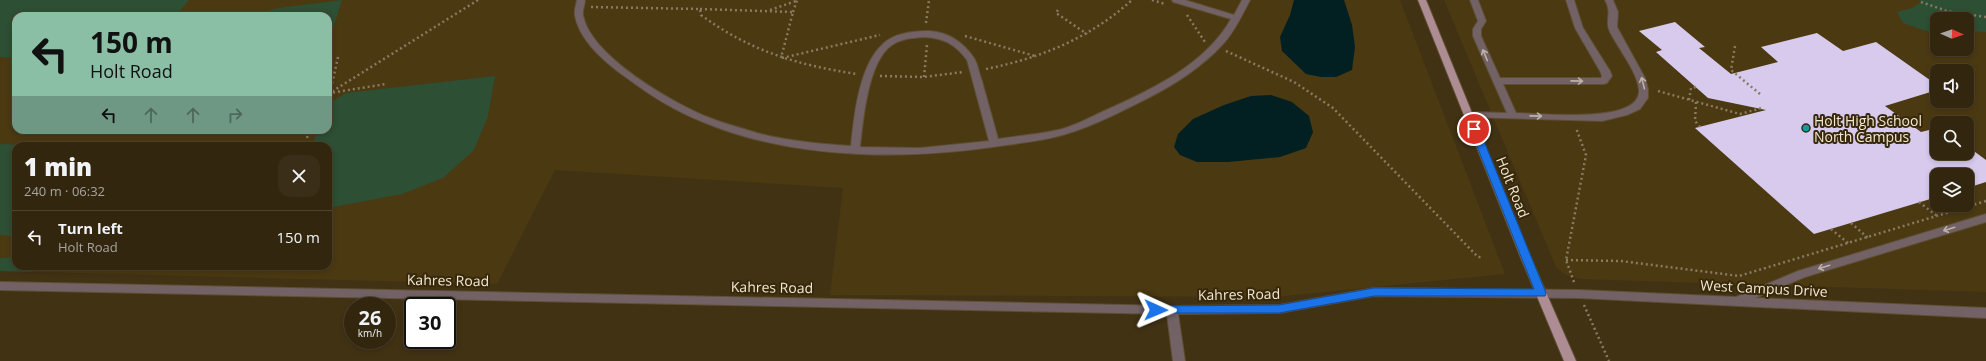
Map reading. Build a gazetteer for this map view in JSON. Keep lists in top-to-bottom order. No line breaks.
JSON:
{"streets":{"main road":["Holt Road"],"street":["Kahres Road","West Campus Drive"]},"crossings":[["Holt Road","Kahres Road"],["Holt Road","West Campus Drive"],["Kahres Road","West Campus Drive"]],"places":["Holt High School North Campus"],"north":"right","page":{"turn":["150 m","Holt Road"],"heading":["1 min","240 m · 06:32"],"list":[{"name":"Turn left","note":"Holt Road","value":"150 m"}],"speed":"26 km/h","limit":"30"}}
